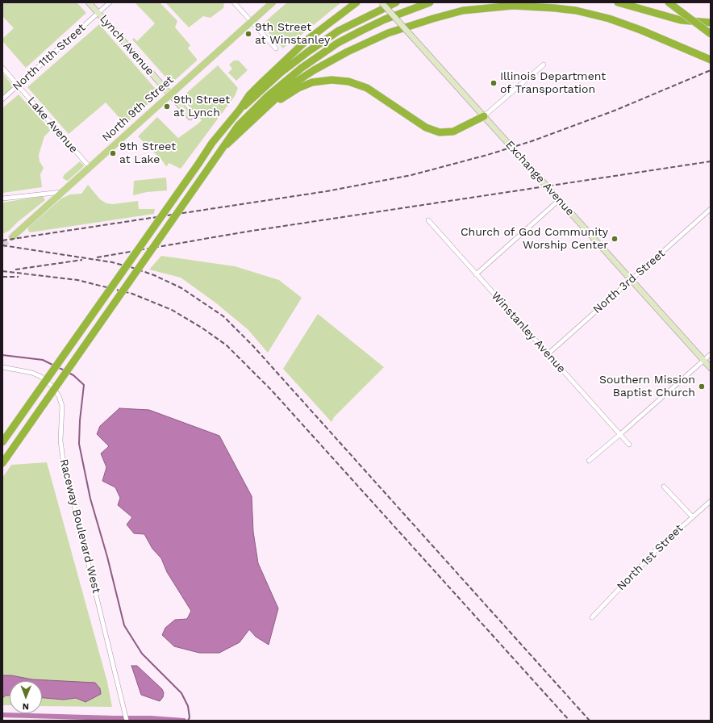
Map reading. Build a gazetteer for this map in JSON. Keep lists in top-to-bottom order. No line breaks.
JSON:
{"streets":{"main road":["North 9th Street"],"street":["Lynch Avenue","North 11th Street","Lake Avenue","Exchange Avenue","North 3rd Street","Winstanley Avenue","Raceway Boulevard West","North 1st Street"]},"crossings":[["Lynch Avenue","North 11th Street"],["Lynch Avenue","North 9th Street"],["North 11th Street","Lake Avenue"],["North 9th Street","Lake Avenue"],["Exchange Avenue","North 3rd Street"],["North 3rd Street","Winstanley Avenue"]],"places":["9th Street at Winstanley","Illinois Department of Transportation","9th Street at Lynch","9th Street at Lake","Church of God Community Worship Center","Southern Mission Baptist Church"],"north":"bottom"}
